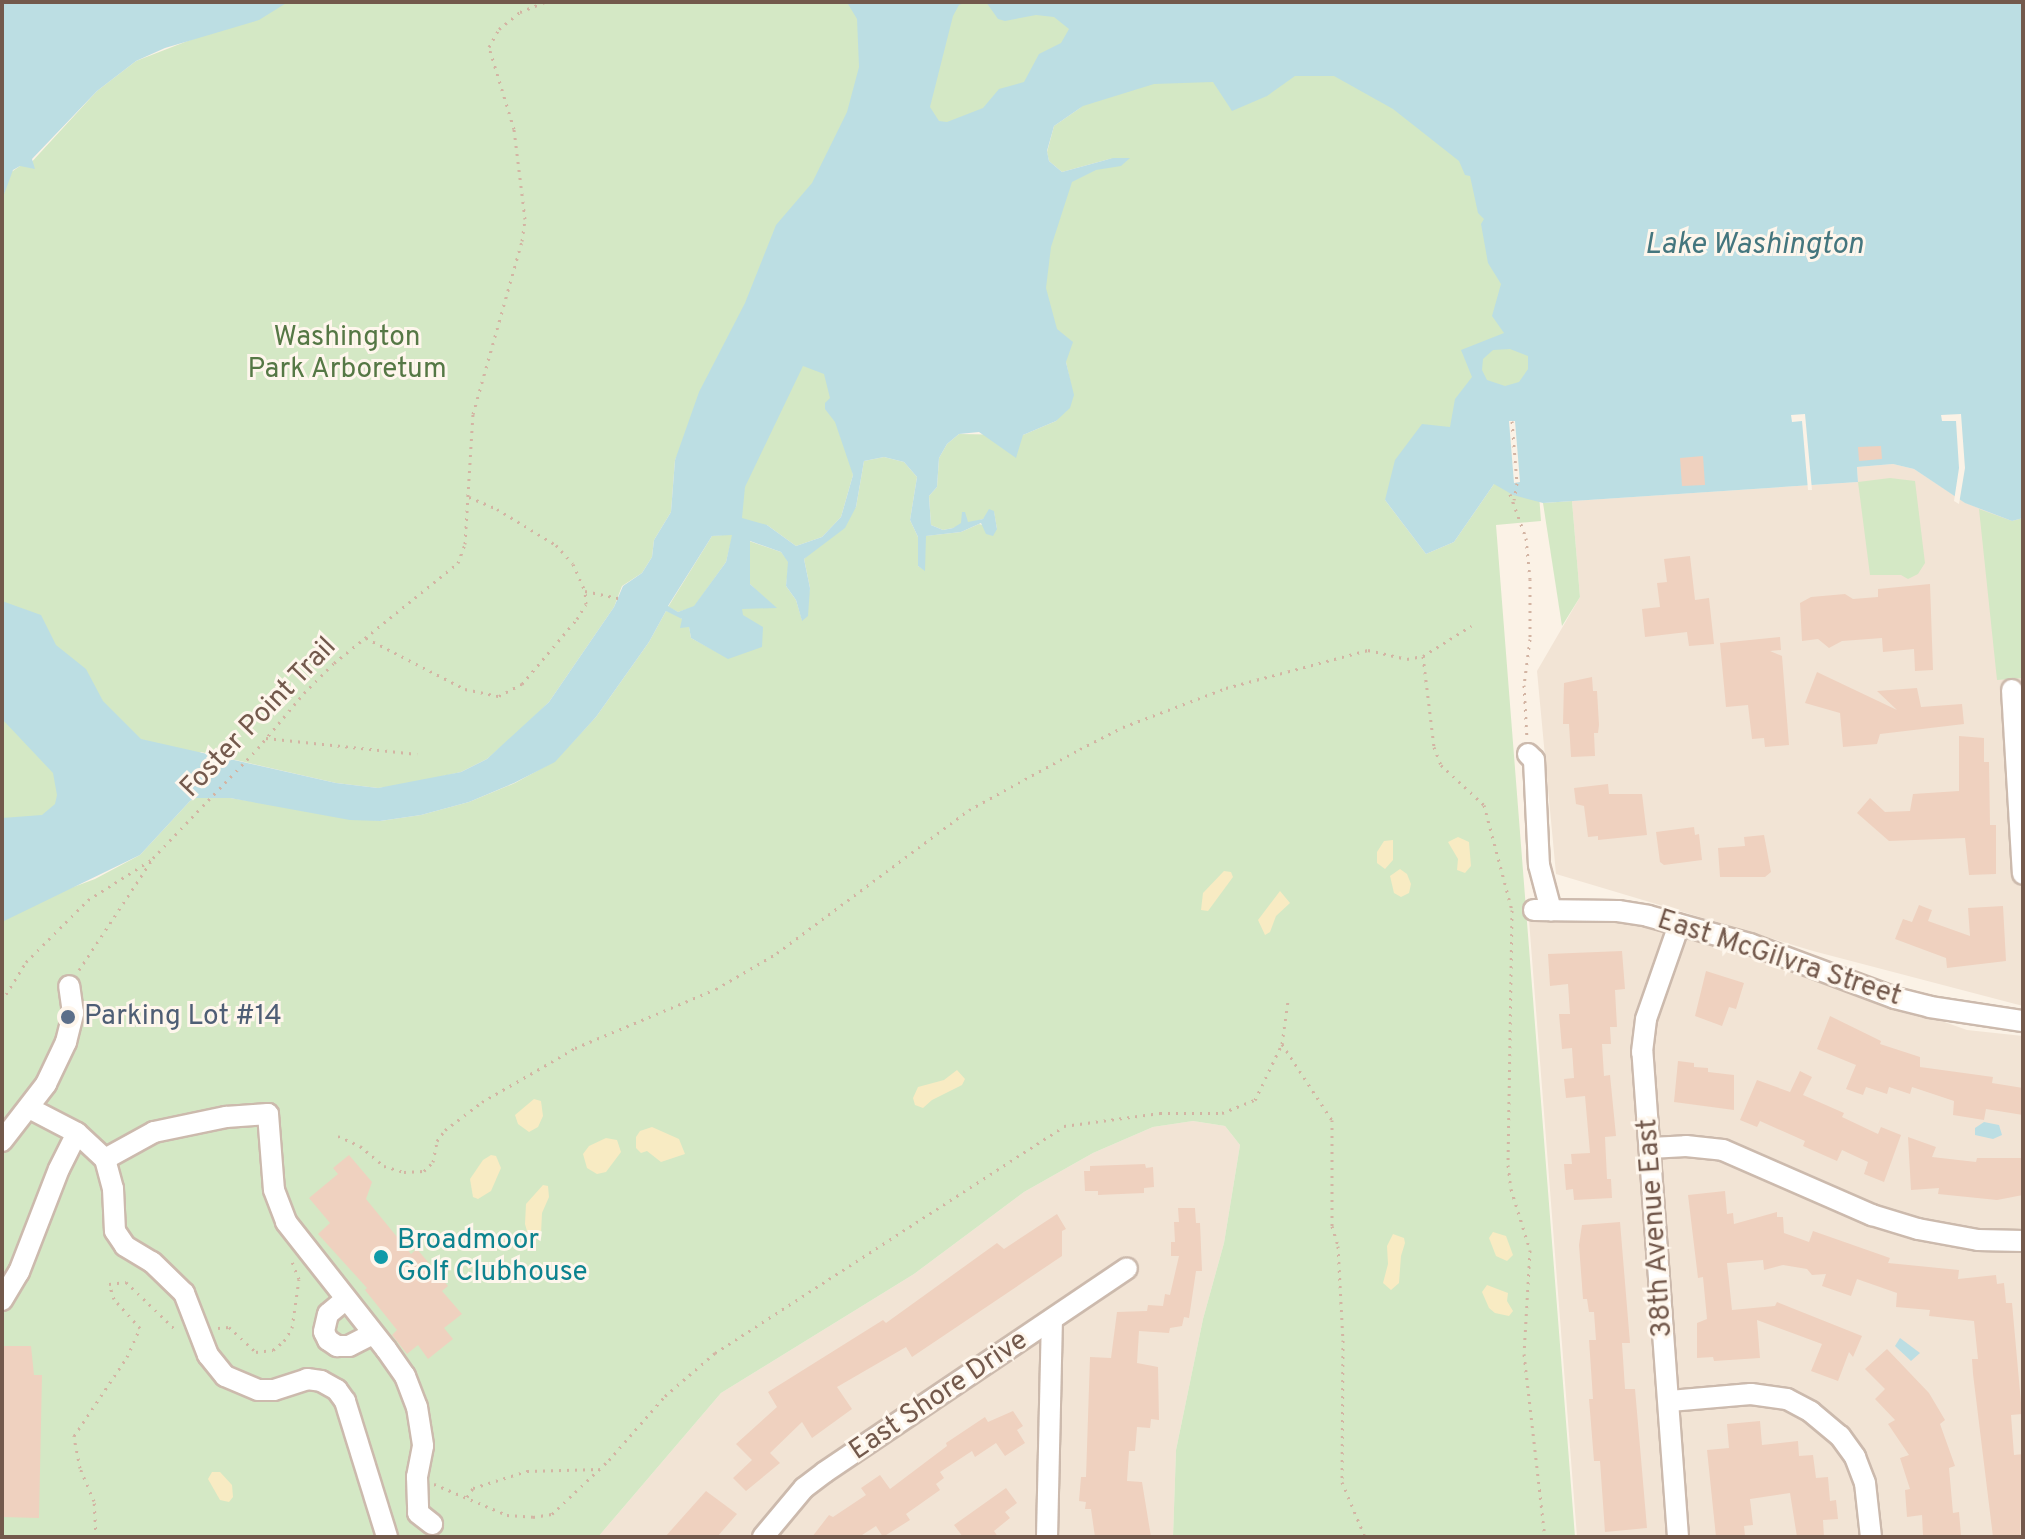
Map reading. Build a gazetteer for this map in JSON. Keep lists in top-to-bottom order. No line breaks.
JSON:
{"streets":{"street":["East McGilvra Street","38th Avenue East","East Shore Drive"],"path":["Foster Point Trail"]},"crossings":[["East McGilvra Street","38th Avenue East"]],"water":["Lake Washington"],"parks":["Washington Park Arboretum"],"places":["Parking Lot #14","Broadmoor Golf Clubhouse"]}
